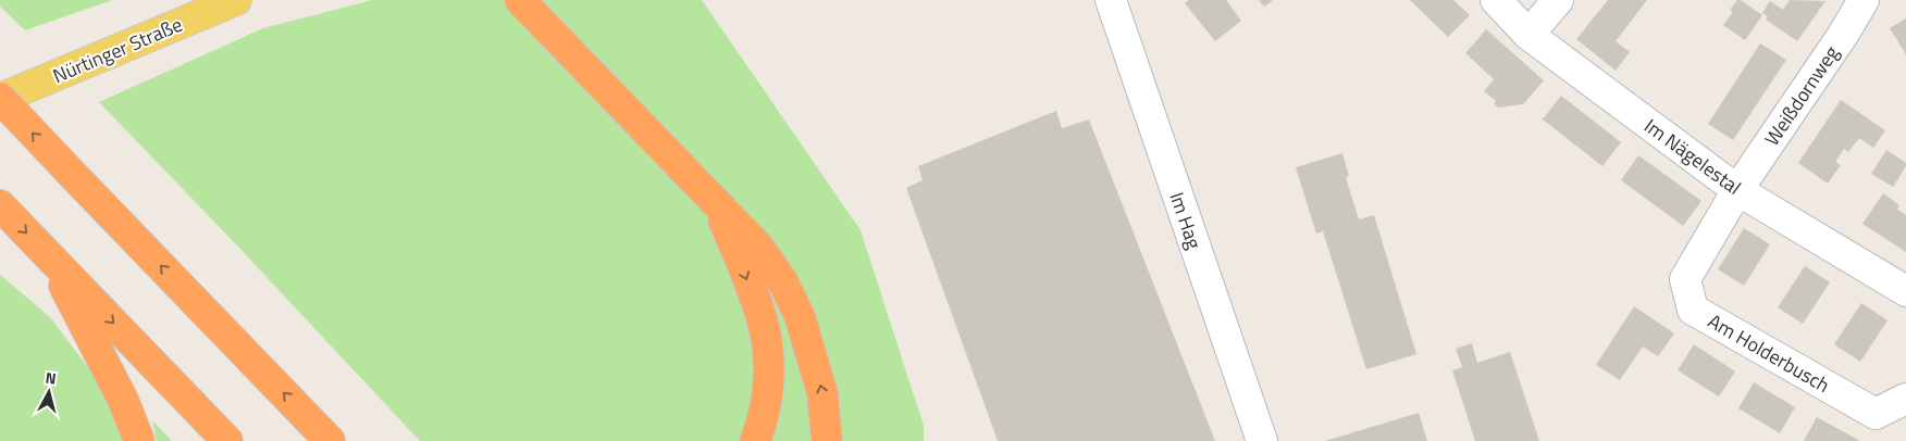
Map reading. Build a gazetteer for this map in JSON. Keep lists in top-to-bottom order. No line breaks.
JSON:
{"streets":{"main road":["Nürtinger Straße"],"street":["Weißdornweg","Im Nägelestal","Im Hag","Am Holderbusch"]},"crossings":[["Weißdornweg","Im Nägelestal"],["Weißdornweg","Am Holderbusch"],["Im Nägelestal","Am Holderbusch"]],"north":"top"}
